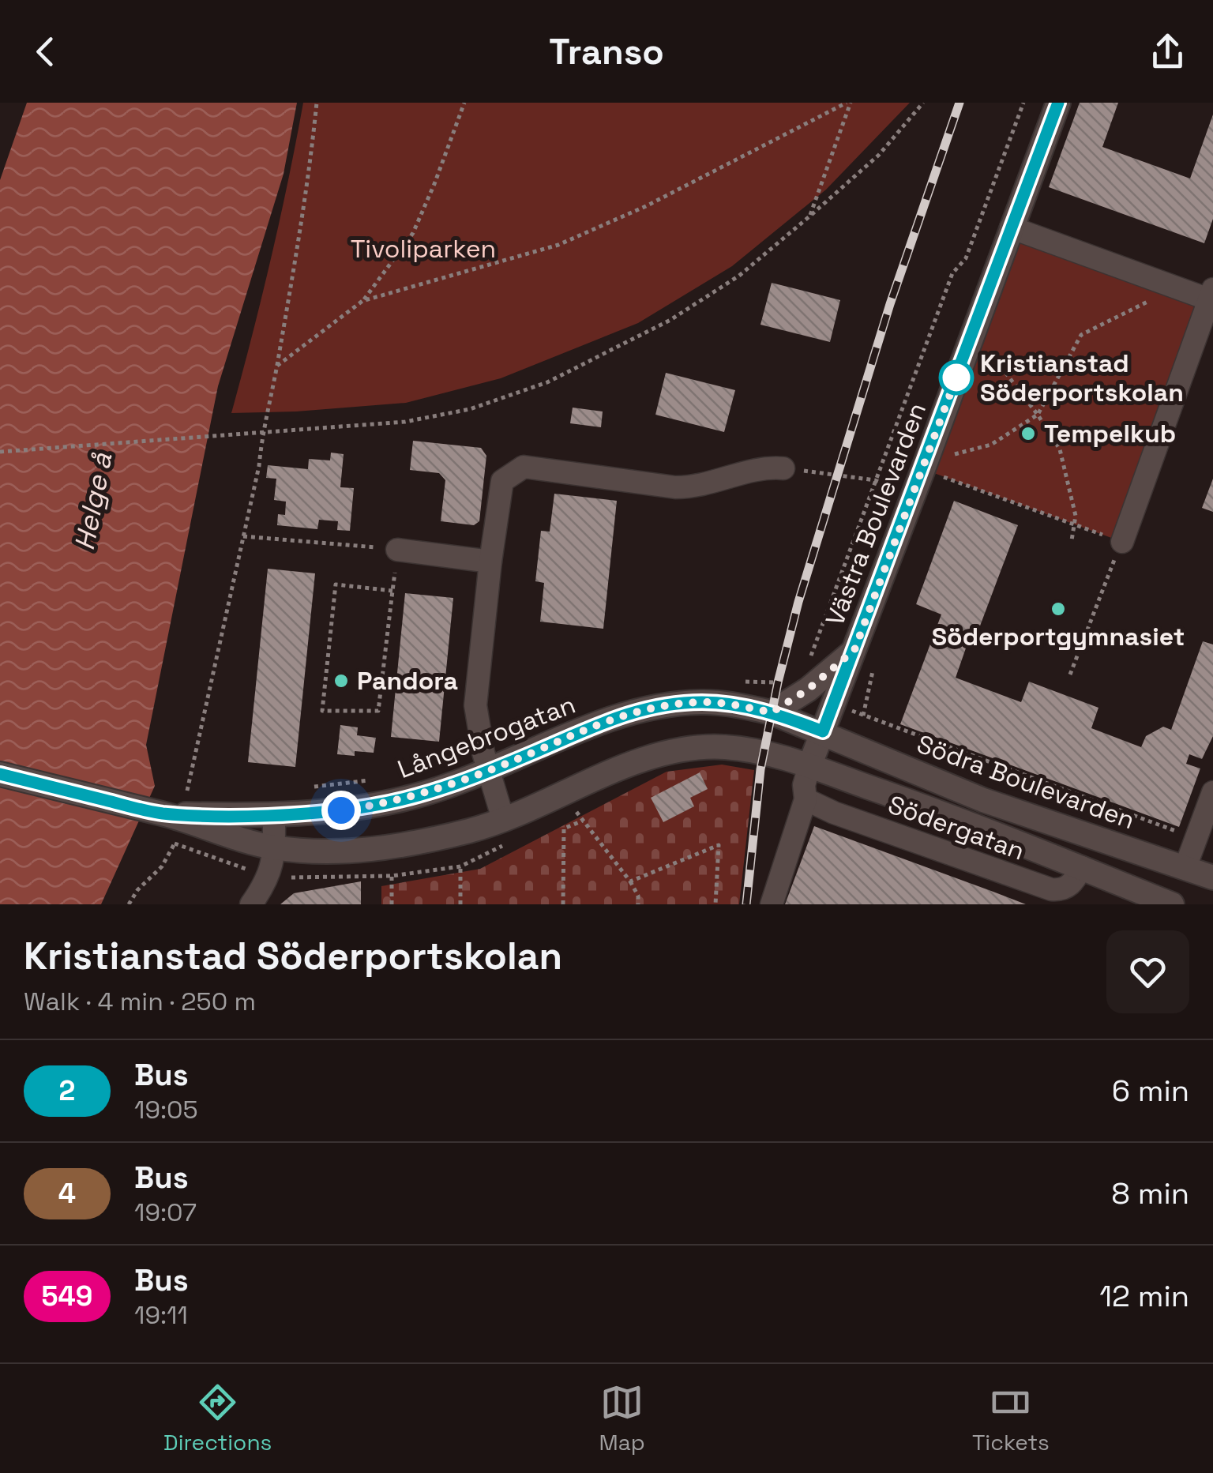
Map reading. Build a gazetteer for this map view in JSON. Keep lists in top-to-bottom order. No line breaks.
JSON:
{"streets":{"main road":["Västra Boulevarden","Långebrogatan","Södra Boulevarden"],"street":["Södergatan"]},"crossings":[["Västra Boulevarden","Långebrogatan"],["Västra Boulevarden","Södra Boulevarden"],["Långebrogatan","Södra Boulevarden"]],"water":["Helge å"],"parks":["Tivoliparken"],"places":["Kristianstad Söderportskolan","Tempelkub","Söderportgymnasiet","Pandora"],"lines":["bus line 2"],"page":{"header":"Transo","heading":["Kristianstad Söderportskolan","Walk · 4 min · 250 m"],"list":[{"mark":"2","name":"Bus","note":"19:05","value":"6 min"},{"mark":"4","name":"Bus","note":"19:07","value":"8 min"},{"mark":"549","name":"Bus","note":"19:11","value":"12 min"}],"tabs":["Directions","Map","Tickets"]}}
